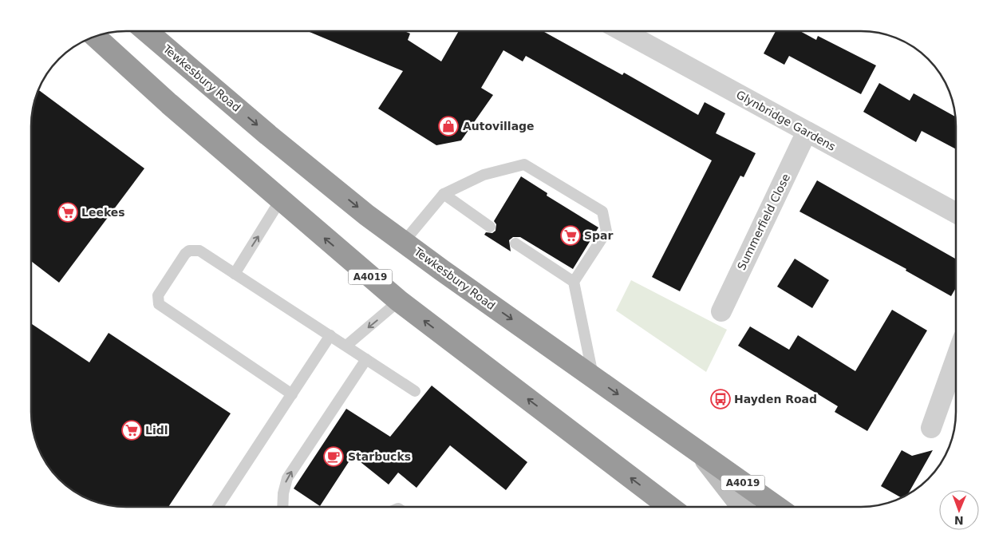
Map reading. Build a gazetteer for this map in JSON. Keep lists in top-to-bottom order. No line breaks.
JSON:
{"streets":{"highway":["Tewkesbury Road","A4019"],"street":["Glynbridge Gardens","Summerfield Close"]},"crossings":[["Glynbridge Gardens","Summerfield Close"]],"places":{"shop":["Autovillage"],"supermarket":["Leekes","Spar","Lidl"],"bus stop":["Hayden Road"],"cafe":["Starbucks"]},"north":"bottom"}
